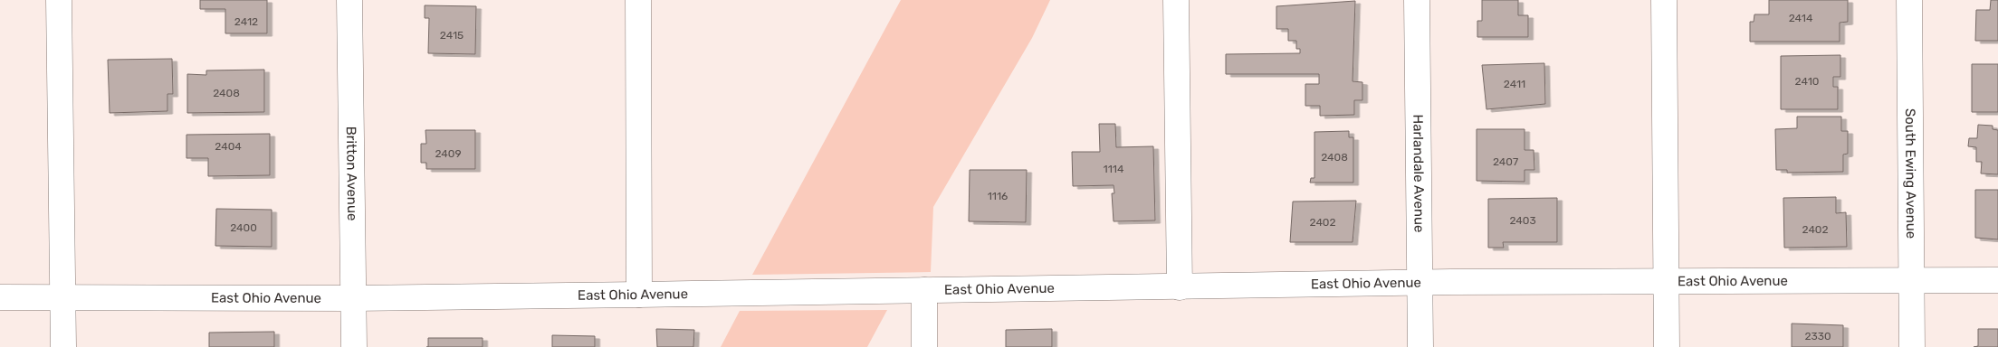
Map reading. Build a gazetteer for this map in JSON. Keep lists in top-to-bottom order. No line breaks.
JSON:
{"streets":{"street":["Britton Avenue","Harlandale Avenue","South Ewing Avenue","East Ohio Avenue"]},"crossings":[["Britton Avenue","East Ohio Avenue"],["Harlandale Avenue","East Ohio Avenue"],["South Ewing Avenue","East Ohio Avenue"]],"house_numbers":["2414","2412","2415","2410","2411","2408","2404","2409","2408","2407","1114","1116","2403","2402","2400","2402","2330"]}
